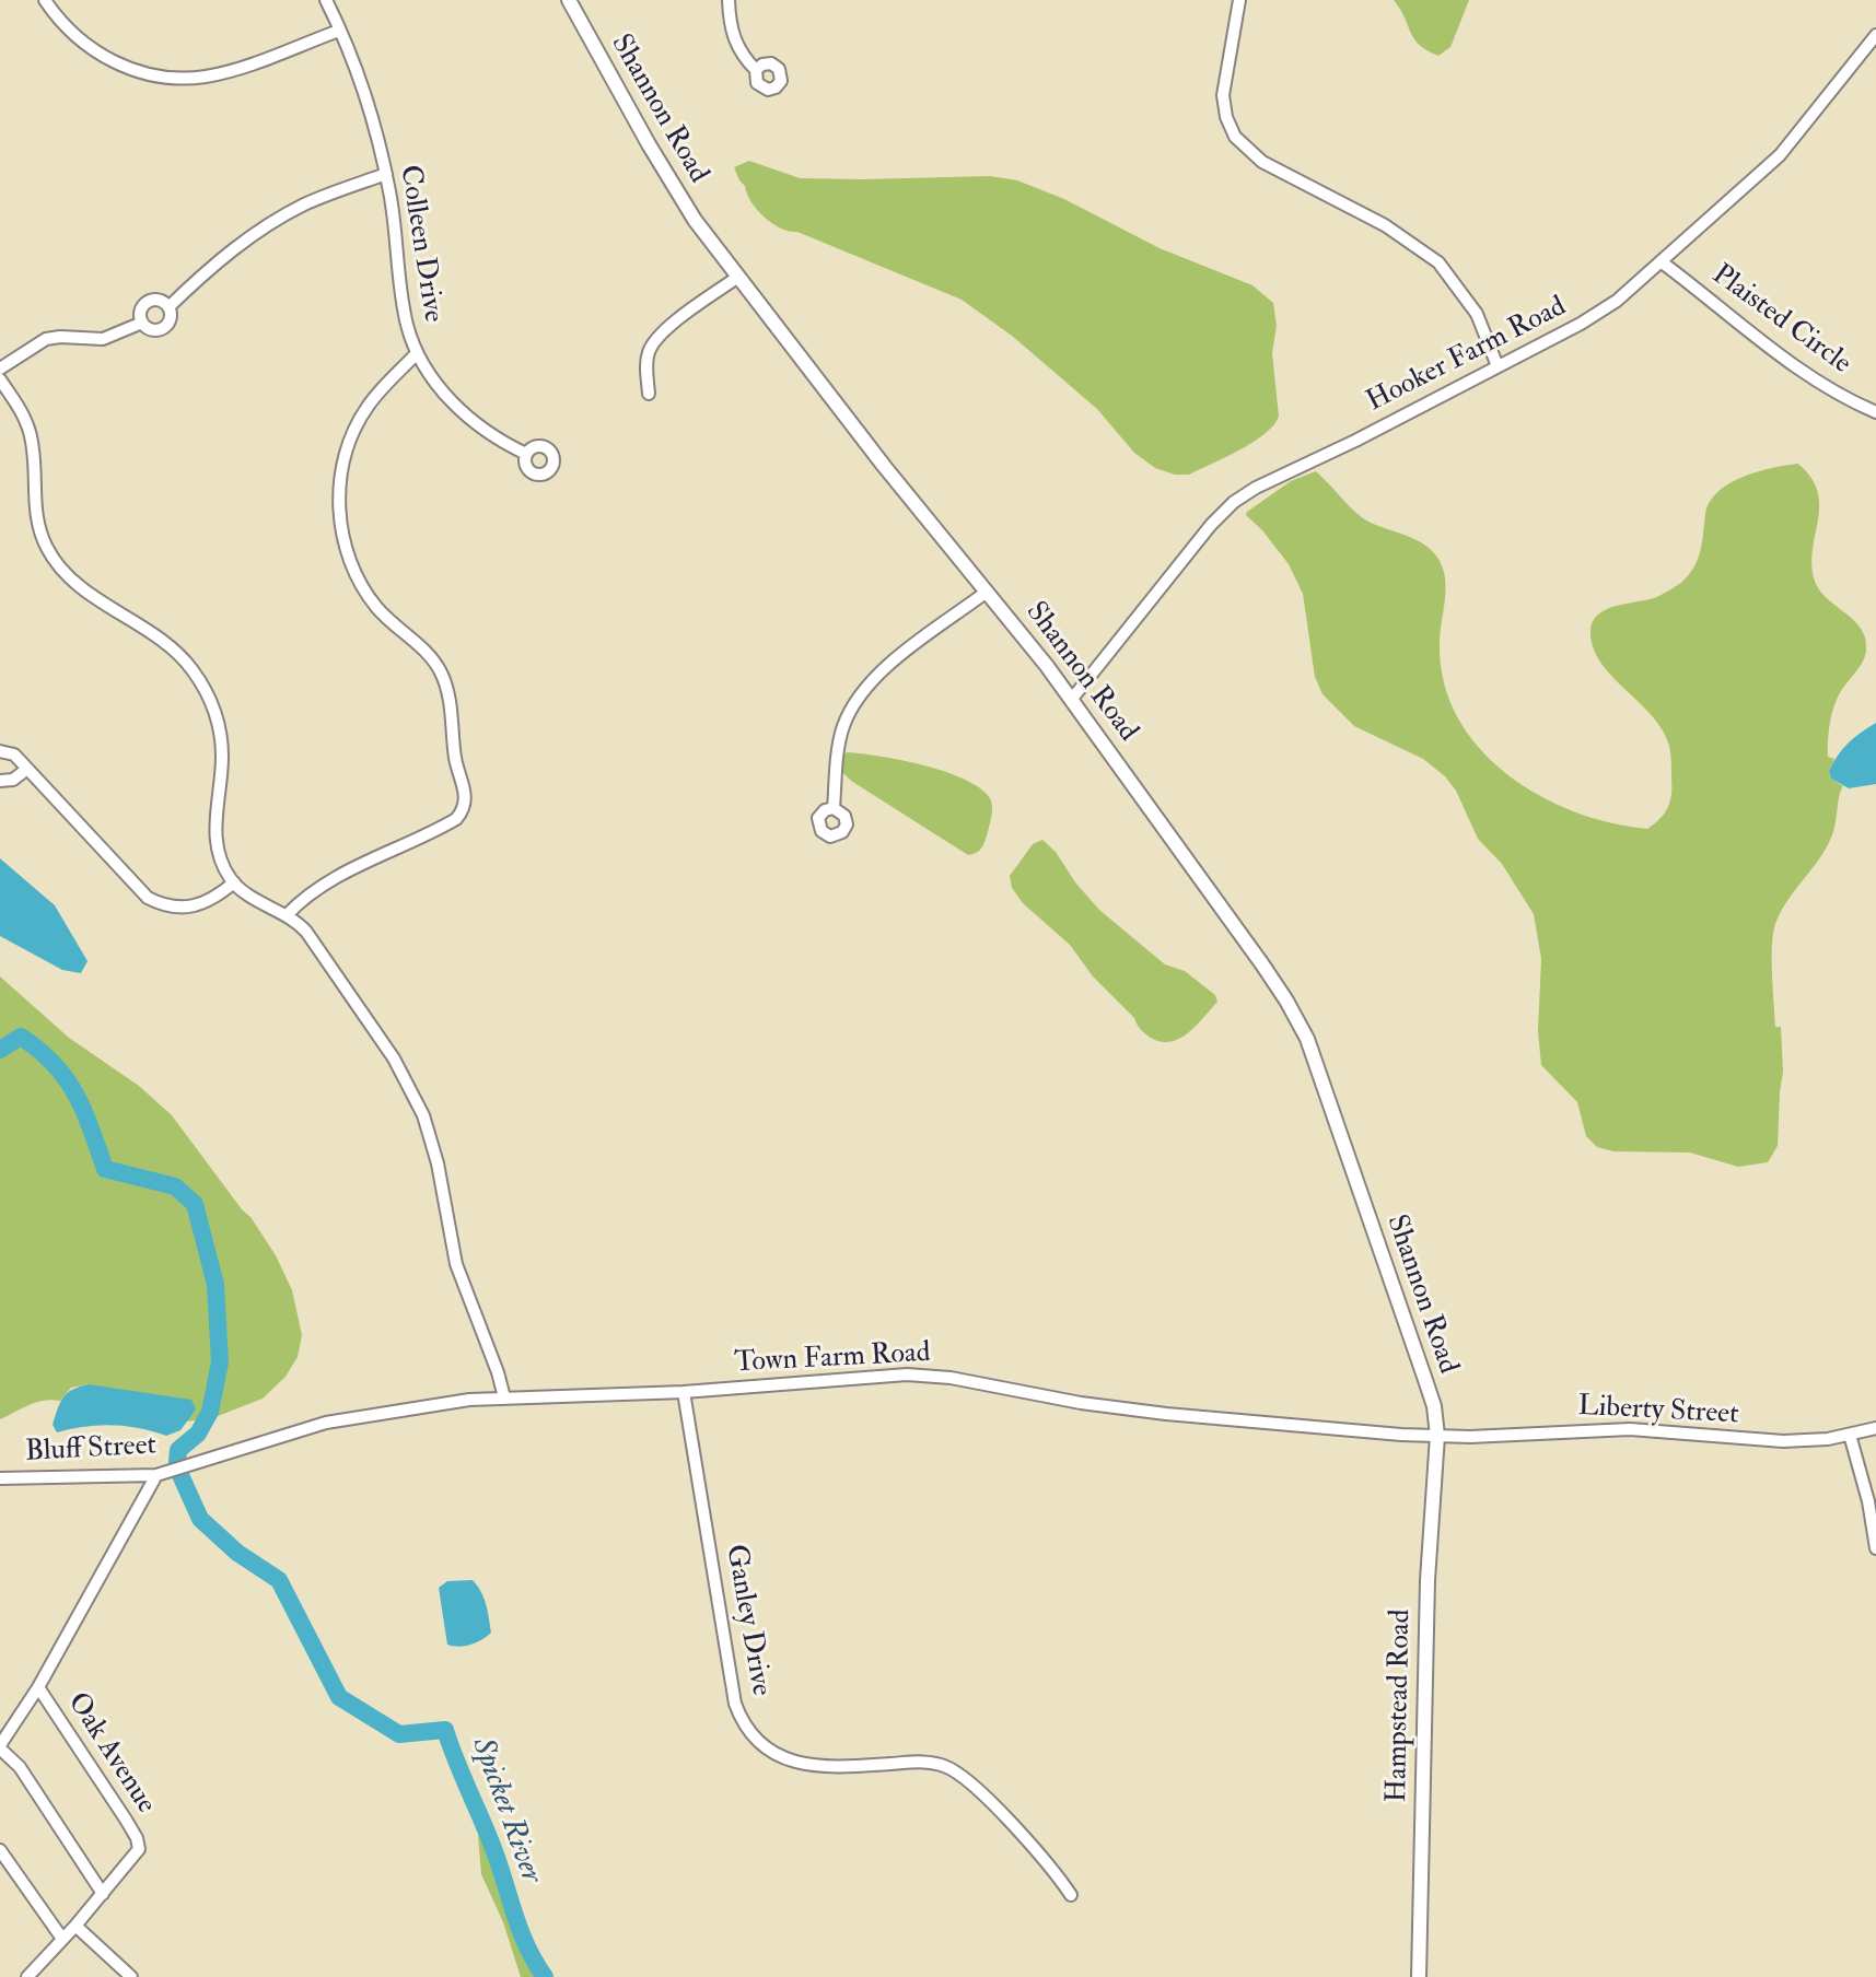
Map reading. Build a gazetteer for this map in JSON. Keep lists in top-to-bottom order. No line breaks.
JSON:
{"streets":{"street":["Shannon Road","Colleen Drive","Plaisted Circle","Hooker Farm Road","Town Farm Road","Liberty Street","Bluff Street","Ganley Drive","Hampstead Road","Oak Avenue"]},"crossings":[["Shannon Road","Hooker Farm Road"],["Shannon Road","Town Farm Road"],["Shannon Road","Liberty Street"],["Shannon Road","Hampstead Road"],["Plaisted Circle","Hooker Farm Road"],["Town Farm Road","Liberty Street"],["Town Farm Road","Bluff Street"],["Town Farm Road","Ganley Drive"],["Town Farm Road","Hampstead Road"],["Liberty Street","Hampstead Road"]],"water":["Spicket River"]}
